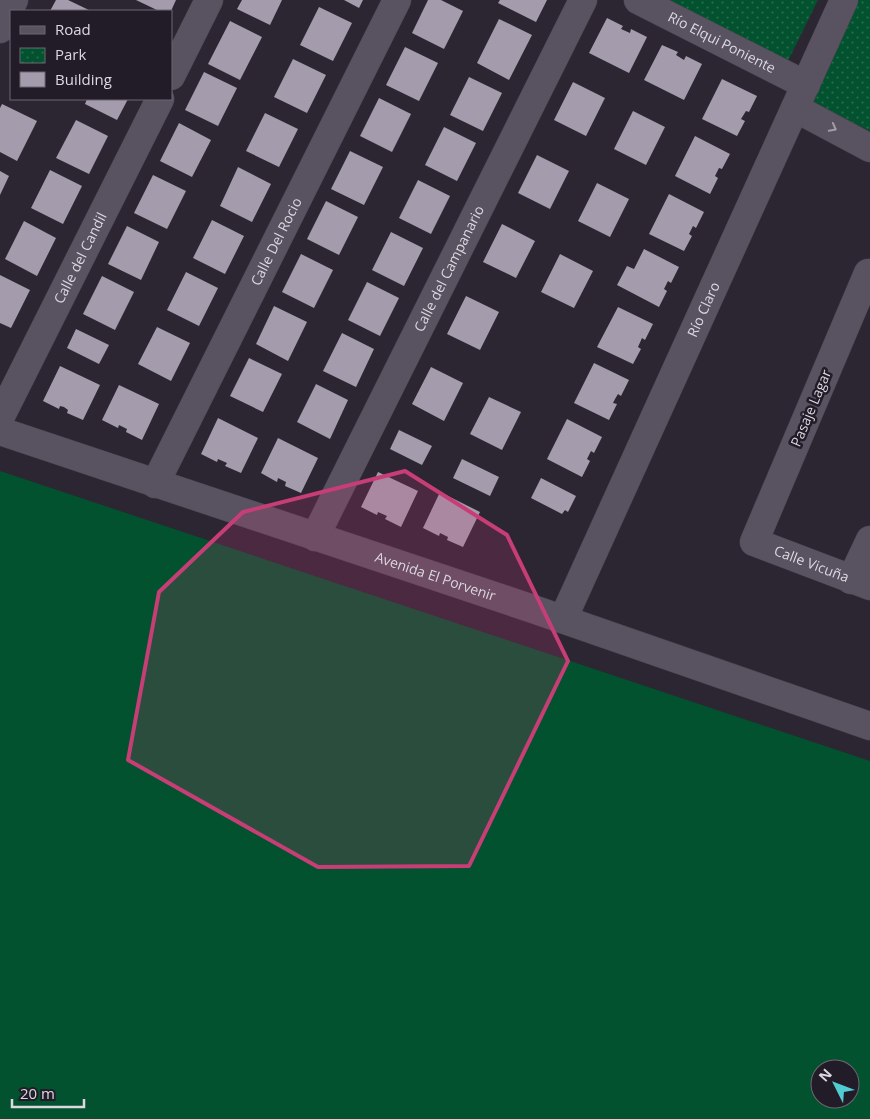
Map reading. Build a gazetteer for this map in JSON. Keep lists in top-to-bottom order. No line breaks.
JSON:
{"streets":{"street":["Río Elqui Poniente","Calle Del Rocio","Calle del Candil","Calle del Campanario","Río Claro","Pasaje Lagar","Calle Vicuña","Avenida El Porvenir"]},"crossings":[["Río Elqui Poniente","Río Claro"],["Calle Del Rocio","Avenida El Porvenir"],["Calle del Campanario","Avenida El Porvenir"],["Río Claro","Avenida El Porvenir"],["Pasaje Lagar","Calle Vicuña"]],"legend":["Road","Park","Building"],"scale_bar":"20 m","north":"top left"}
